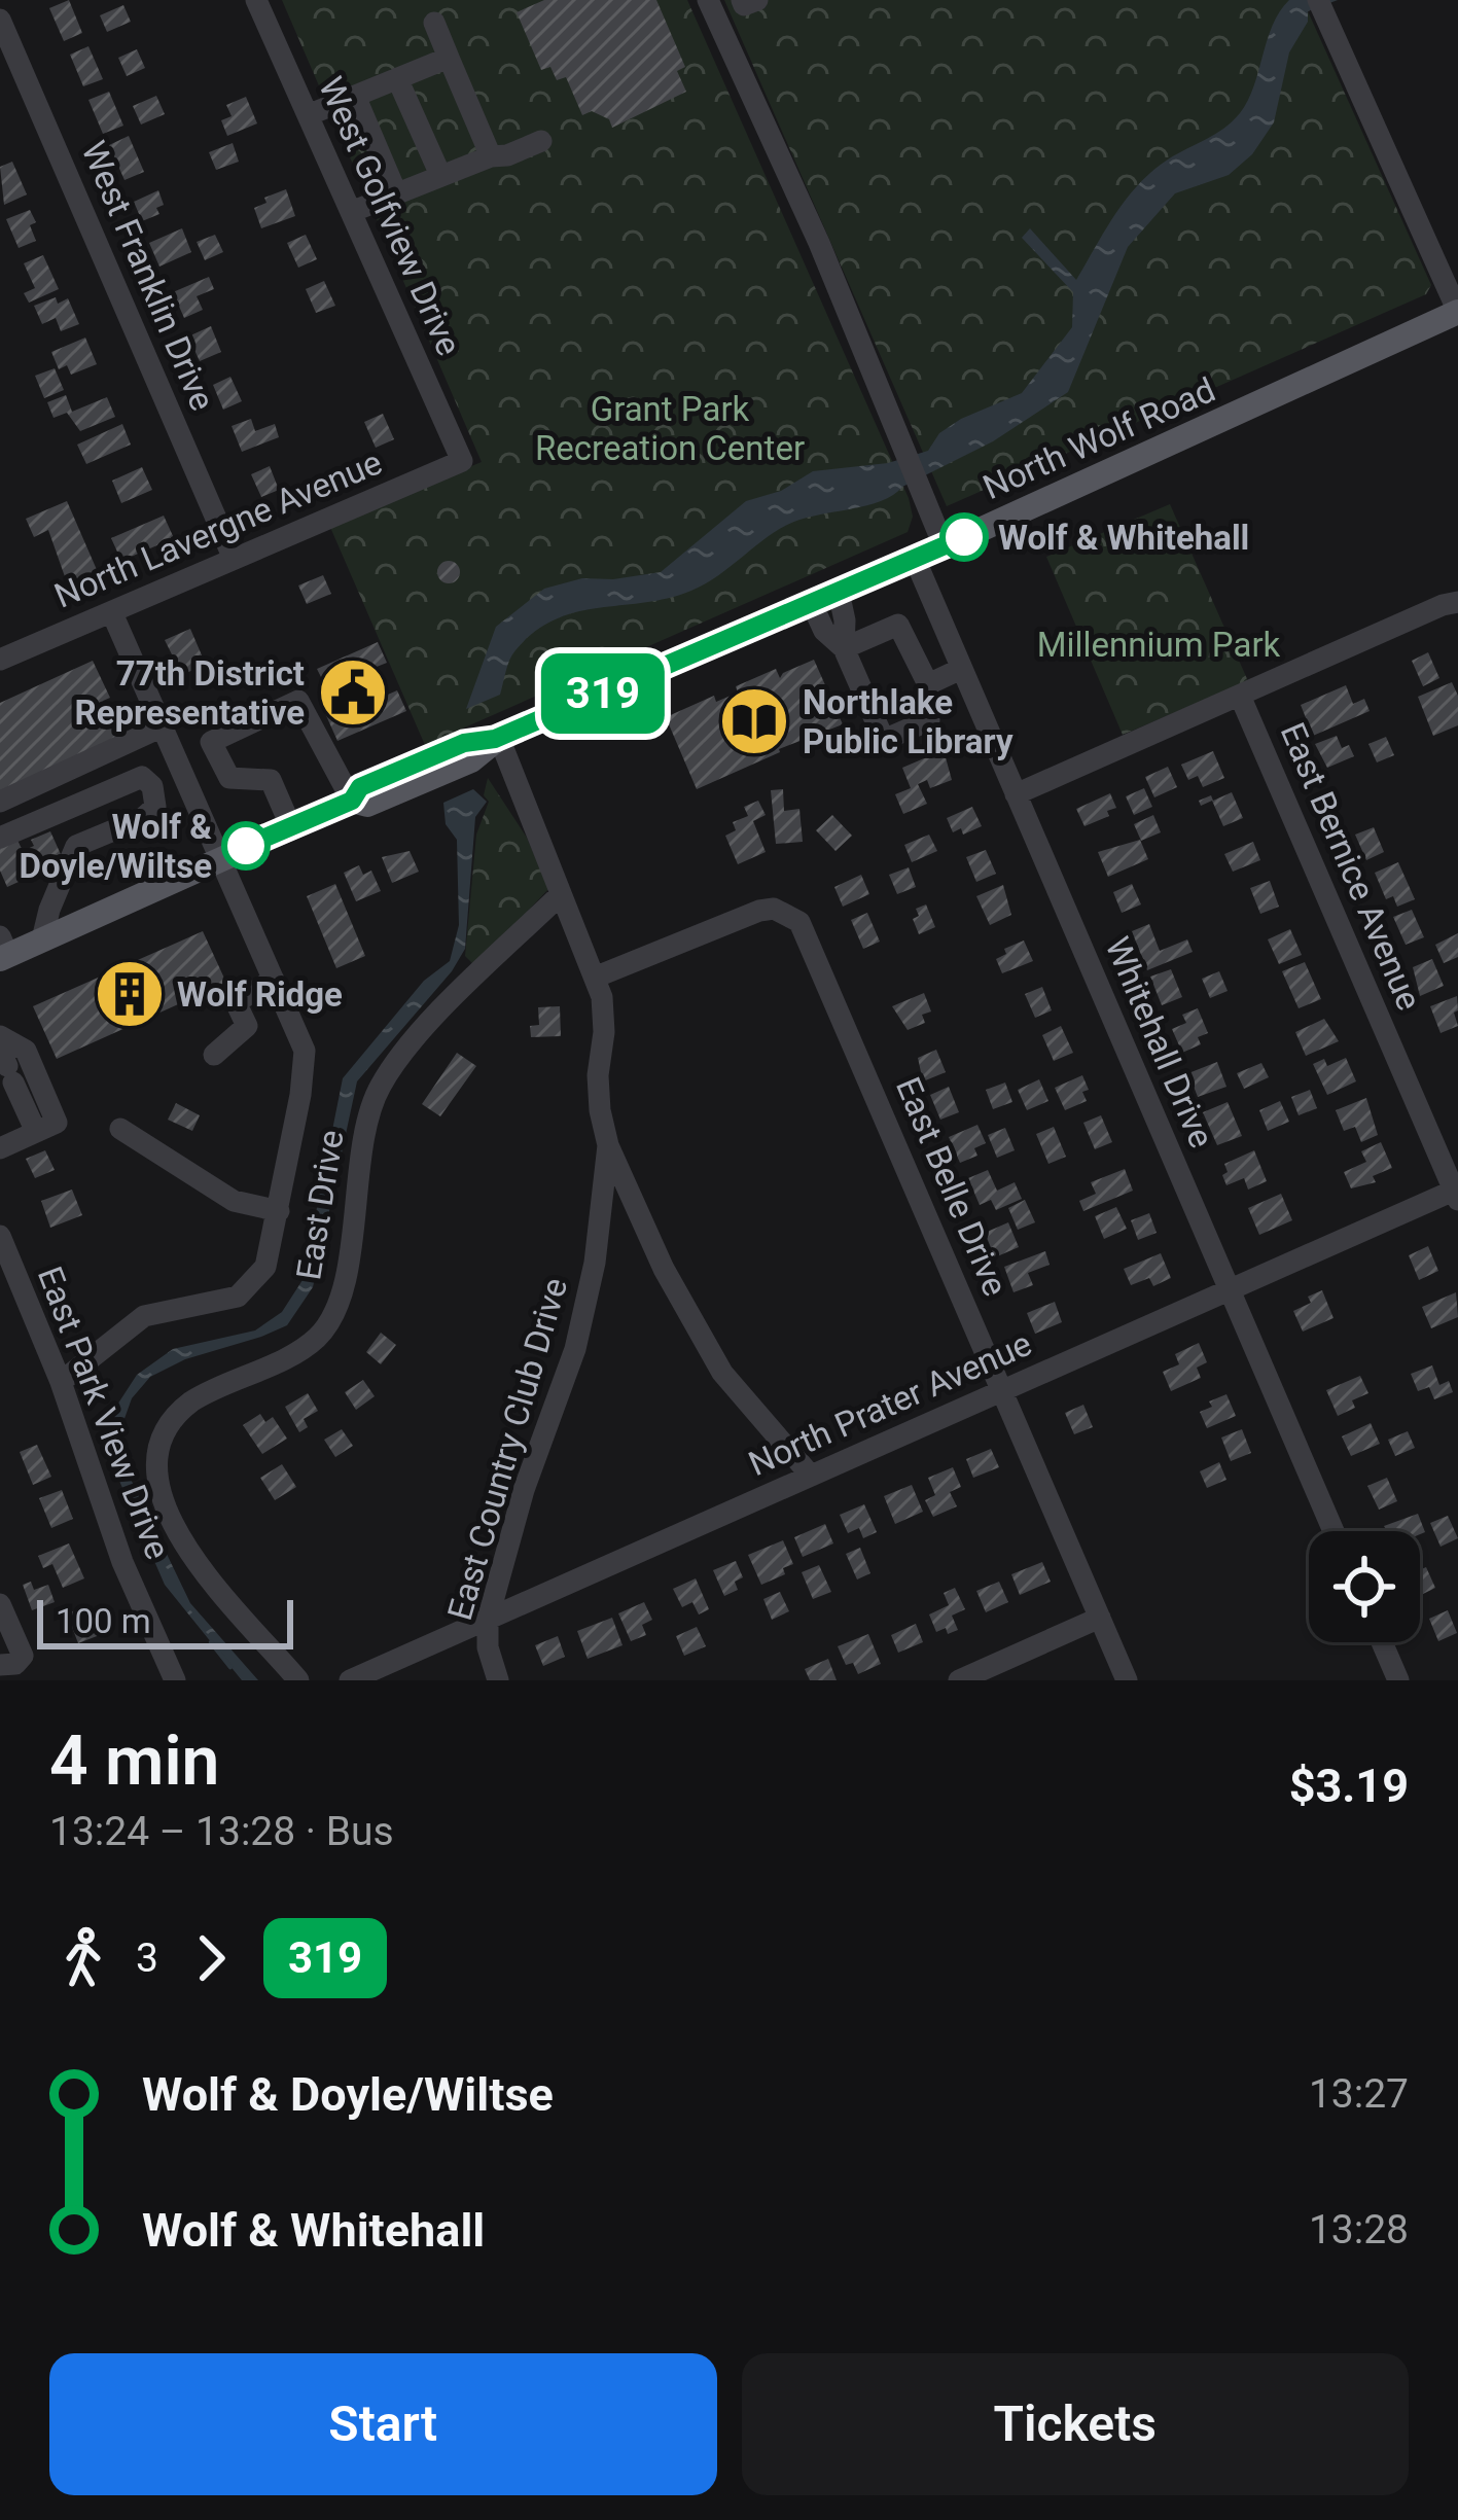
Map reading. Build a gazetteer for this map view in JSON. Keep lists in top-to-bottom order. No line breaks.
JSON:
{"streets":{"main road":["North Wolf Road"],"street":["West Golfview Drive","West Franklin Drive","North Lavergne Avenue","East Bernice Avenue","Whitehall Drive","East Belle Drive","East Drive","North Prater Avenue","East Park View Drive","East Country Club Drive"]},"crossings":[["West Golfview Drive","North Lavergne Avenue"],["West Franklin Drive","North Lavergne Avenue"],["North Wolf Road","Whitehall Drive"],["North Wolf Road","East Country Club Drive"],["East Bernice Avenue","North Prater Avenue"],["Whitehall Drive","North Prater Avenue"],["East Belle Drive","North Prater Avenue"],["East Belle Drive","East Country Club Drive"],["East Drive","East Country Club Drive"],["North Prater Avenue","East Country Club Drive"]],"parks":["Grant Park Recreation Center","Millennium Park"],"places":{"other":["Wolf & Whitehall","Wolf & Doyle/Wiltse"],"public building":["77th District Representative"],"library":["Northlake Public Library"],"building":["Wolf Ridge"]},"lines":["bus line 319"],"scale_bar":"100 m","page":{"on_map":"319","scale":"100 m","heading":["4 min","13:24 – 13:28 · Bus","$3.19"],"legs":["3","319"],"list":[{"name":"Wolf & Doyle/Wiltse","value":"13:27"},{"name":"Wolf & Whitehall","value":"13:28"}],"buttons":["Start","Tickets"]}}
